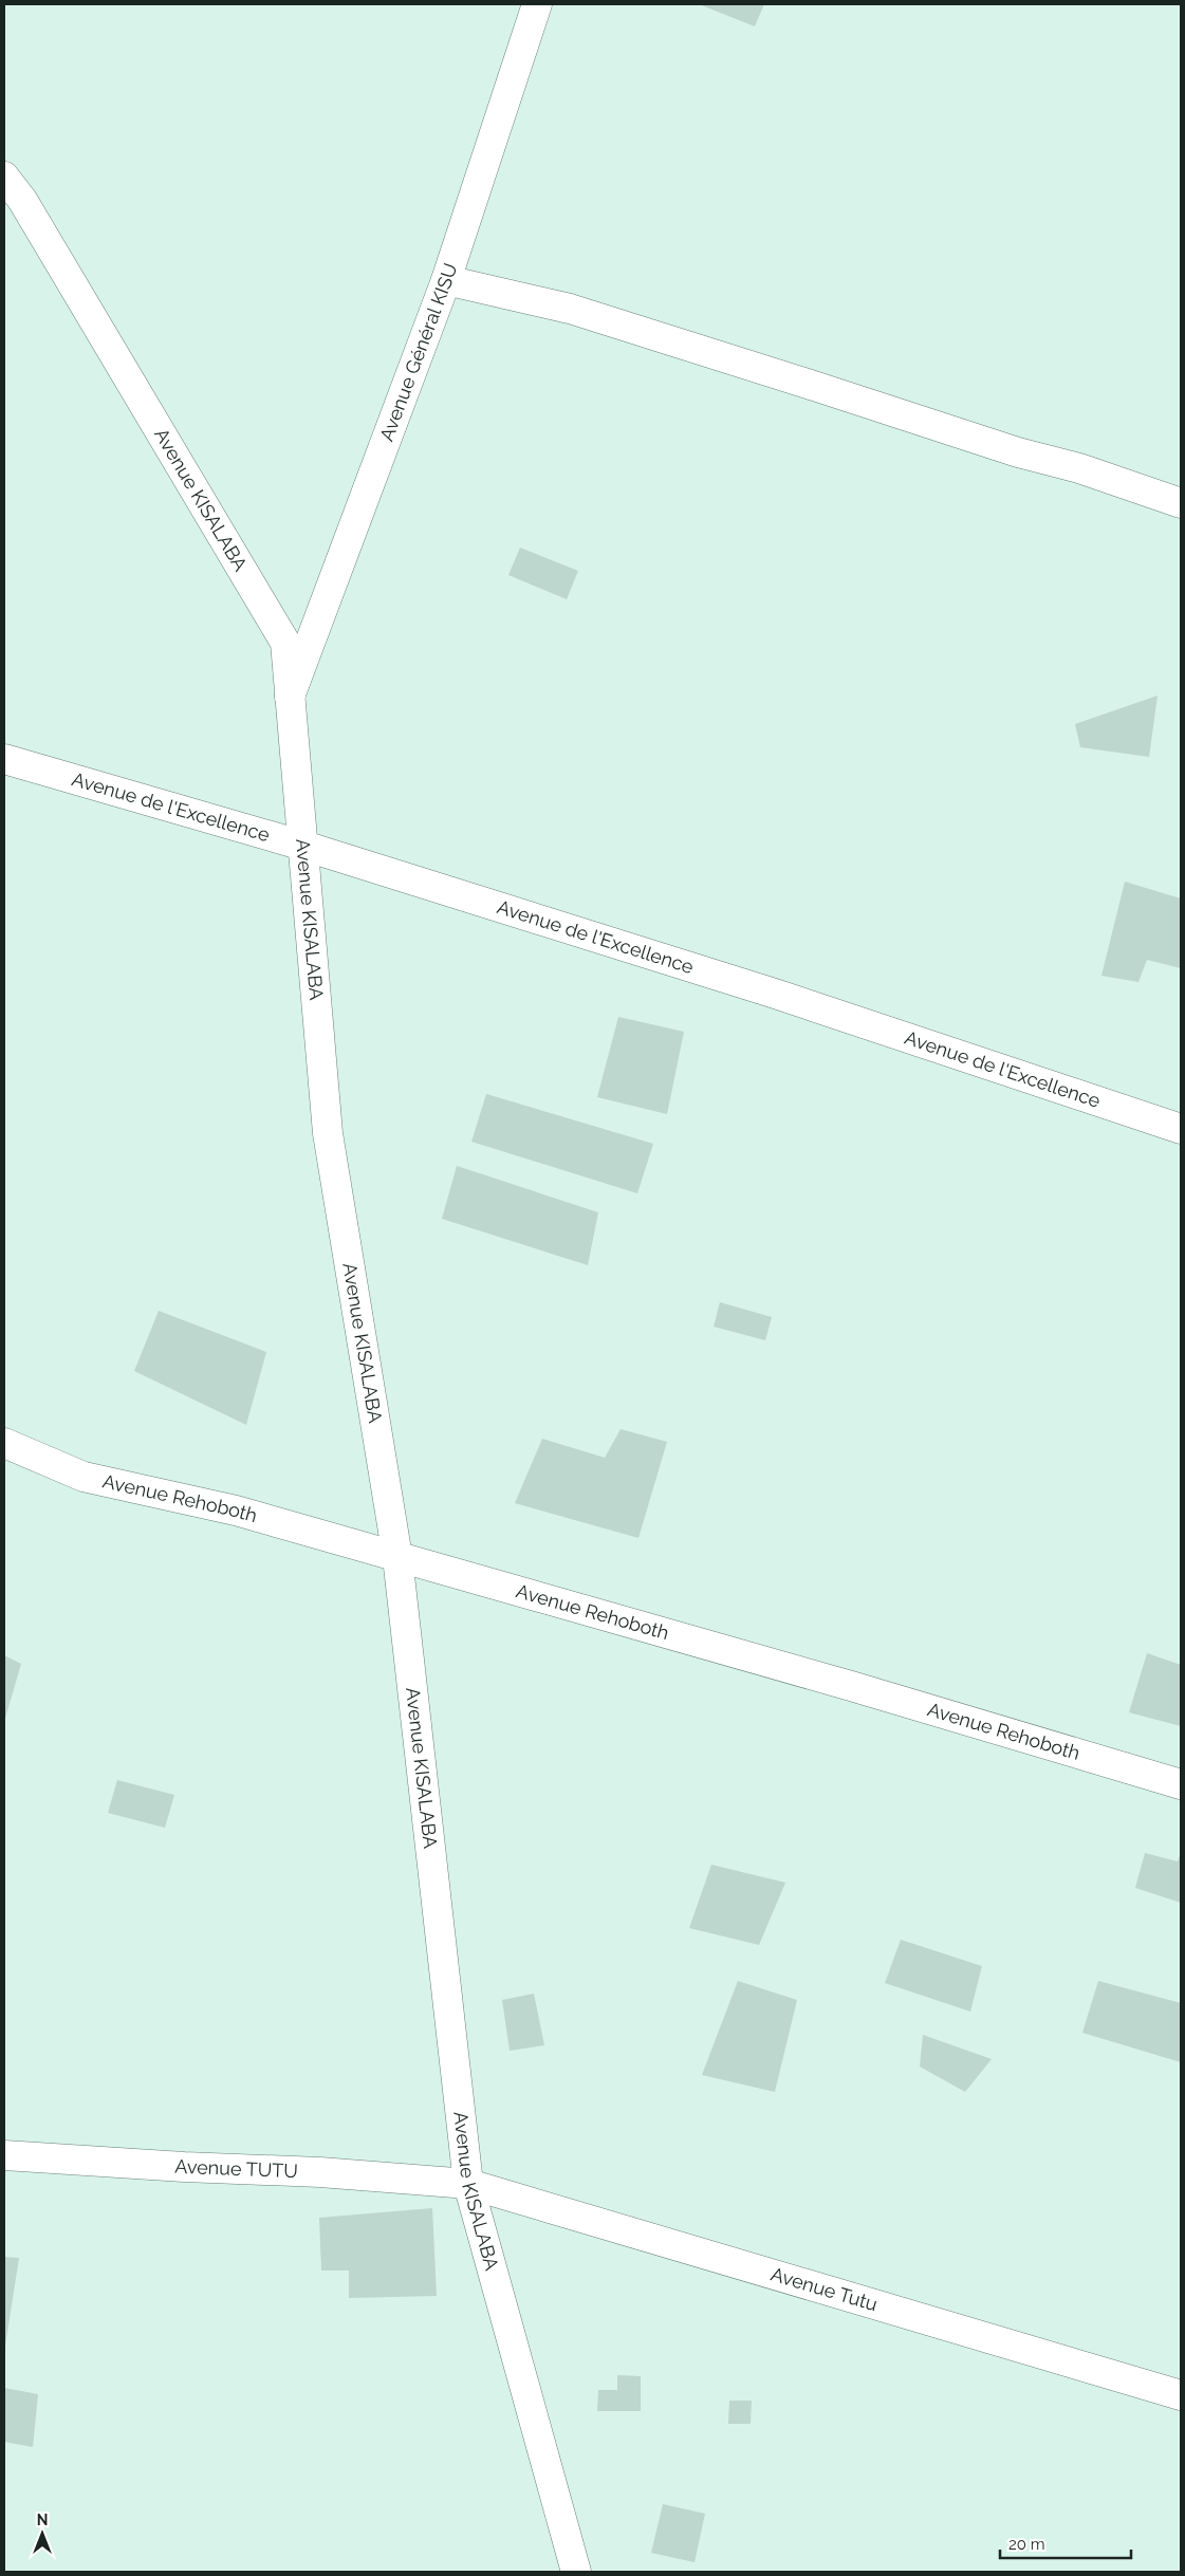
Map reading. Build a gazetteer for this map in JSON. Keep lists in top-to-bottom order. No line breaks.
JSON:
{"streets":{"street":["Avenue Général KISU","Avenue KISALABA","Avenue de l'Excellence","Avenue Rehoboth","Avenue TUTU","Avenue Tutu"]},"crossings":[["Avenue Général KISU","Avenue KISALABA"],["Avenue KISALABA","Avenue de l'Excellence"],["Avenue KISALABA","Avenue Rehoboth"],["Avenue KISALABA","Avenue TUTU"],["Avenue KISALABA","Avenue Tutu"],["Avenue TUTU","Avenue Tutu"]],"scale_bar":"20 m","north":"top"}
